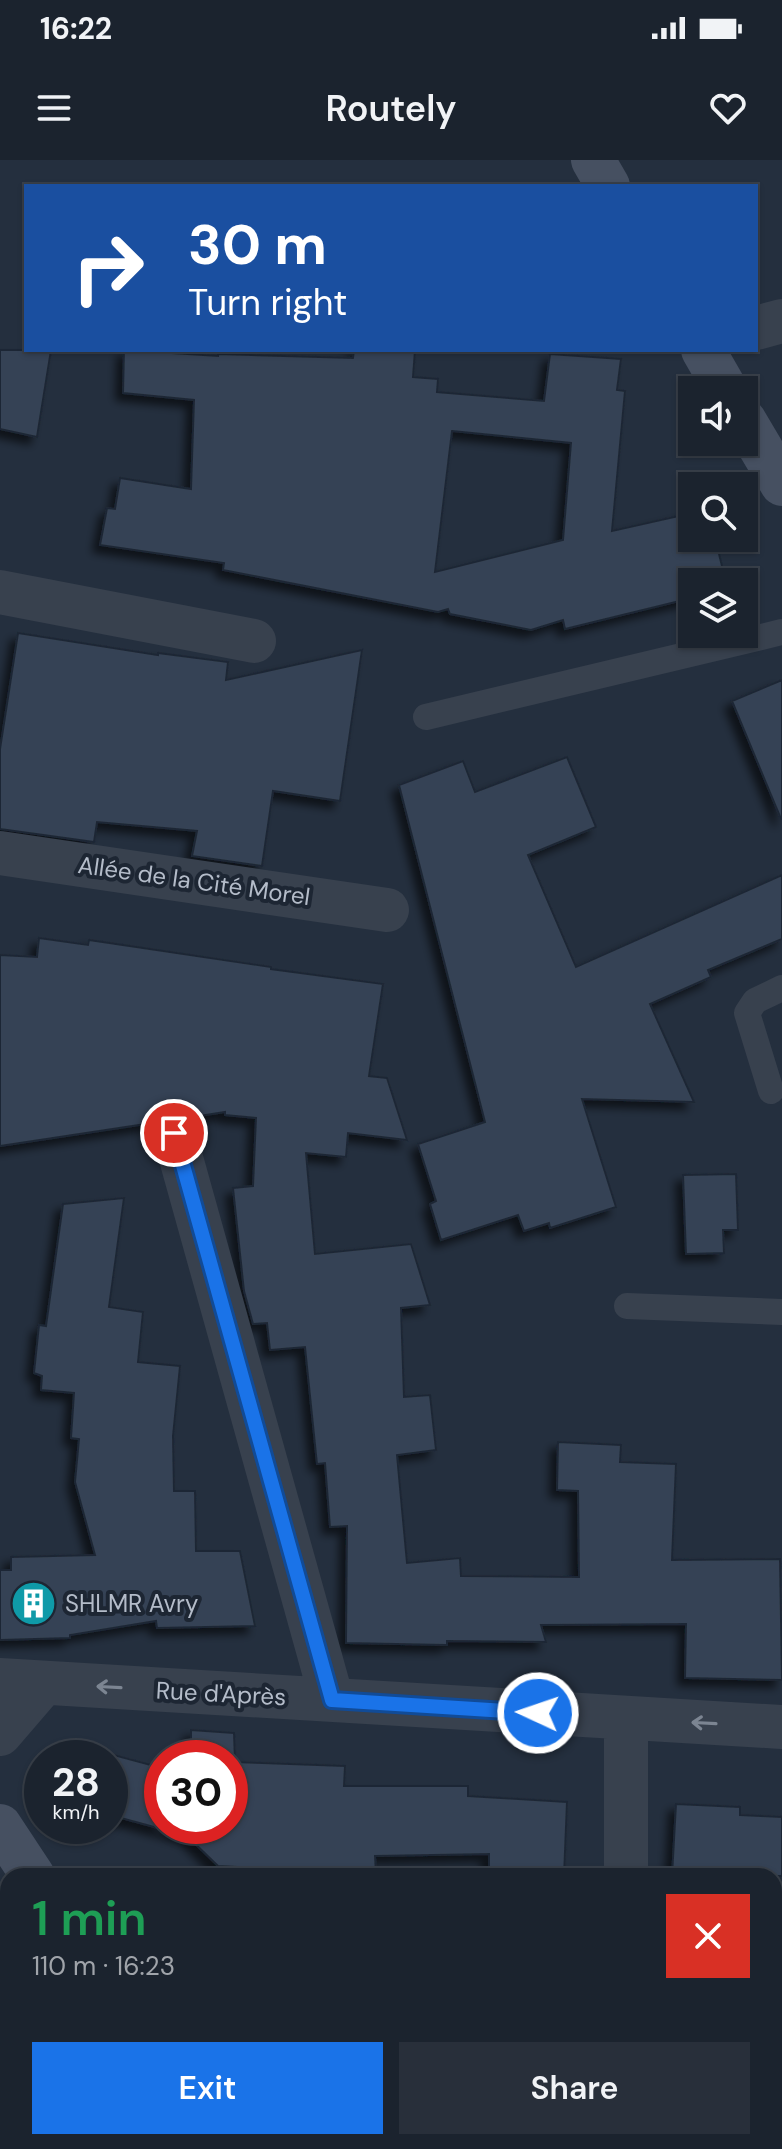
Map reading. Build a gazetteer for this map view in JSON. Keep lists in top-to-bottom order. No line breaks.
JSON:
{"streets":{"street":["Allée de la Cité Morel","Rue d'Après"]},"one_way":["Rue d'Après"],"places":{"building":["SHLMR Avry"]},"page":{"status":"16:22","header":"Routely","turn":["30 m","Turn right"],"speed":"28 km/h","limit":"30","heading":["1 min","110 m · 16:23"],"buttons":["Exit","Share"]}}
